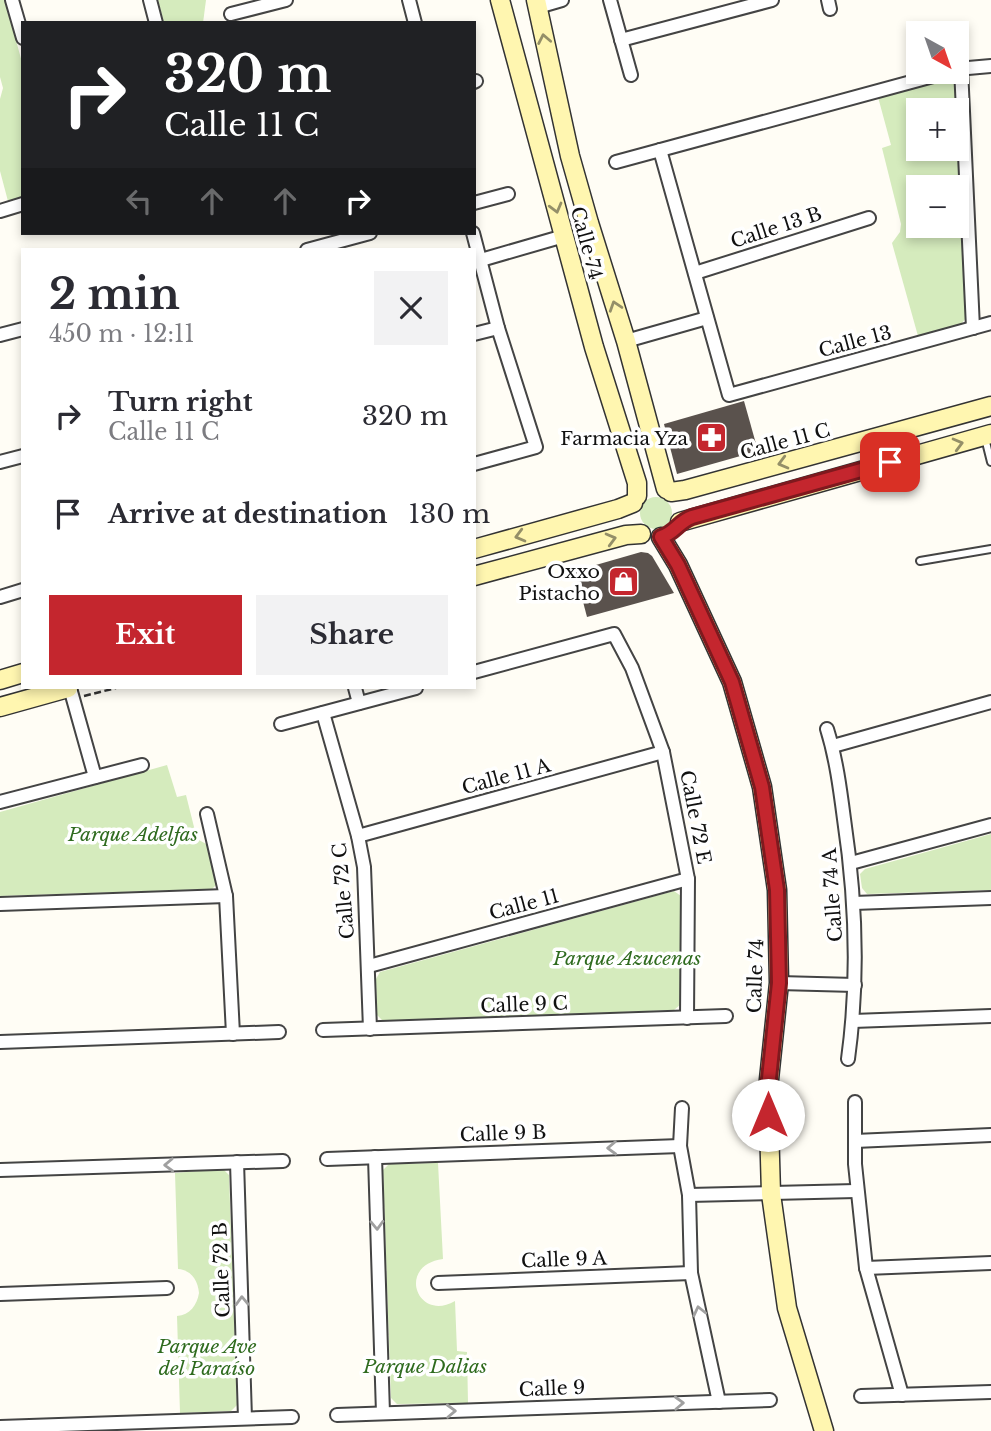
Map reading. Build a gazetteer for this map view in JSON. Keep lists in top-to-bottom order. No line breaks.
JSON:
{"streets":{"main road":["Calle 74","Calle 11 C"],"street":["Calle 13 B","Calle 13","Calle 11 A","Calle 72 E","Calle 72 C","Calle 74 A","Calle 11","Calle 9 C","Calle 9 B","Calle 9 A","Calle 72 B","Calle 9"]},"crossings":[["Calle 74","Calle 11 C"],["Calle 11 A","Calle 72 E"],["Calle 11 A","Calle 72 C"],["Calle 72 E","Calle 11"],["Calle 72 E","Calle 9 C"],["Calle 72 C","Calle 11"],["Calle 72 C","Calle 9 C"]],"one_way":["Calle 9 B","Calle 72 B","Calle 9"],"parks":["Parque Adelfas","Parque Azucenas","Parque Ave del Paraíso","Parque Dalias"],"places":{"pharmacy":["Farmacia Yza"],"shop":["Oxxo Pistacho"]},"north":"bottom right","page":{"map_buttons":["+","−"],"turn":["320 m","Calle 11 C"],"heading":["2 min","450 m · 12:11"],"list":[{"name":"Turn right","note":"Calle 11 C","value":"320 m"},{"name":"Arrive at destination","value":"130 m"}],"buttons":["Exit","Share"]}}
